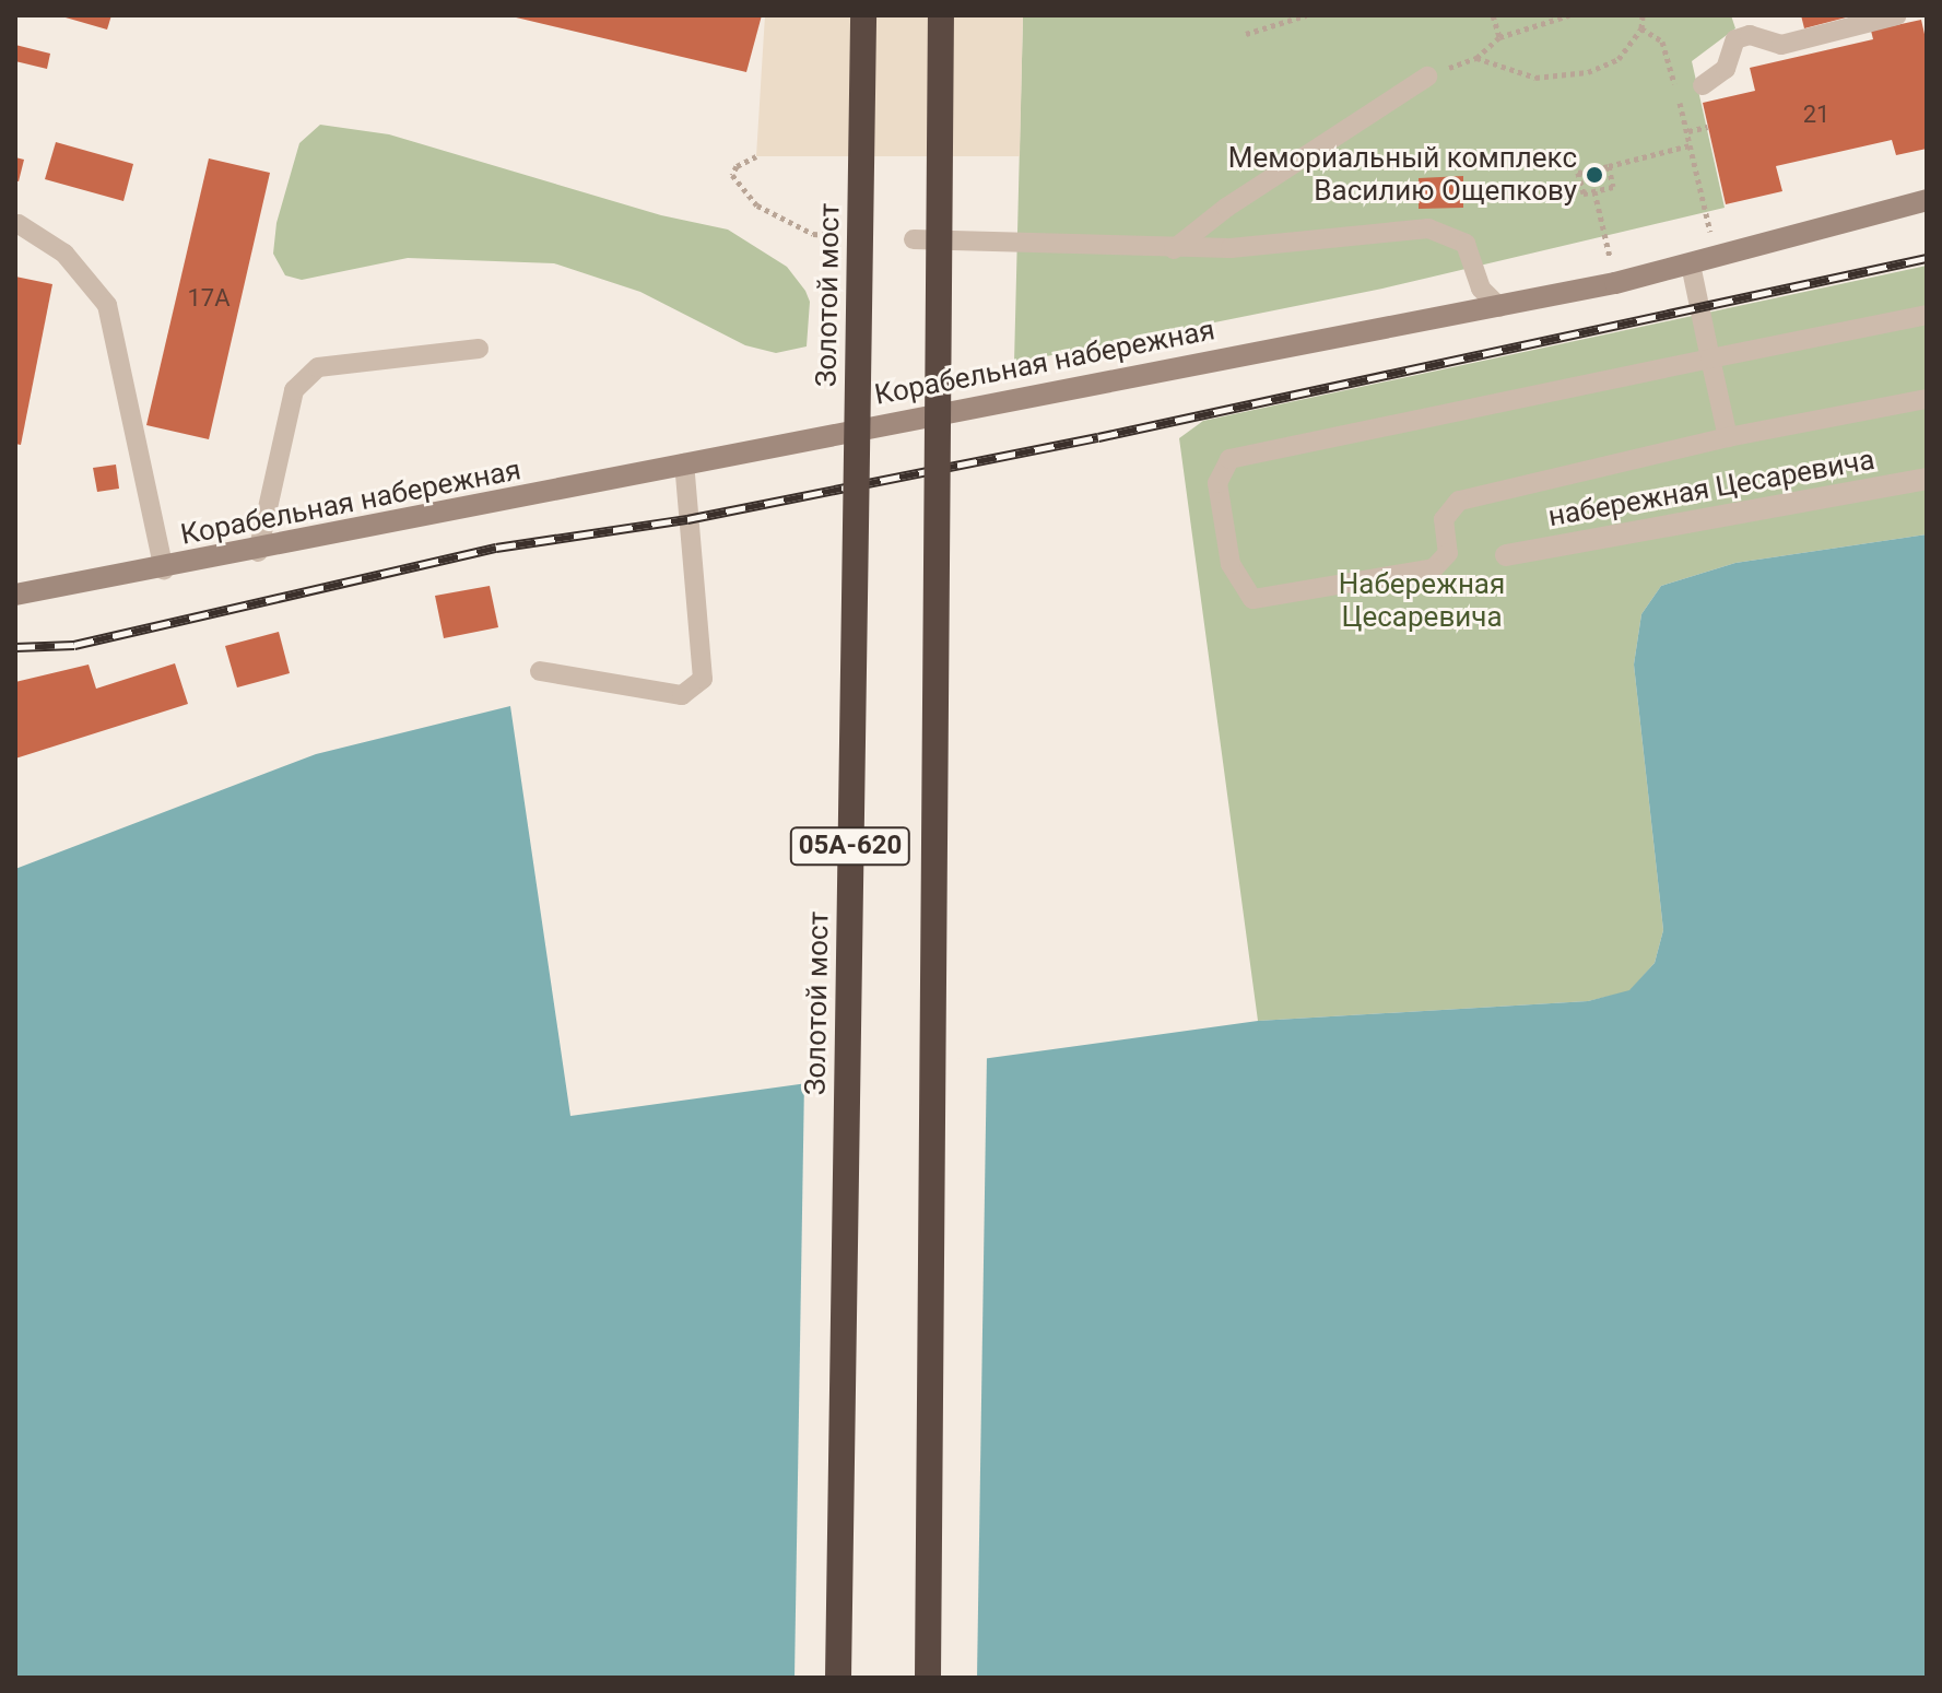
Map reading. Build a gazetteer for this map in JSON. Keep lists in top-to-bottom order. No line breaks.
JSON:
{"streets":{"highway":["Золотой мост","05А-620"],"main road":["Корабельная набережная"],"street":["набережная Цесаревича"]},"parks":["Набережная Цесаревича"],"places":["Мемориальный комплекс Василию Ощепкову"],"house_numbers":["21","17А"]}
